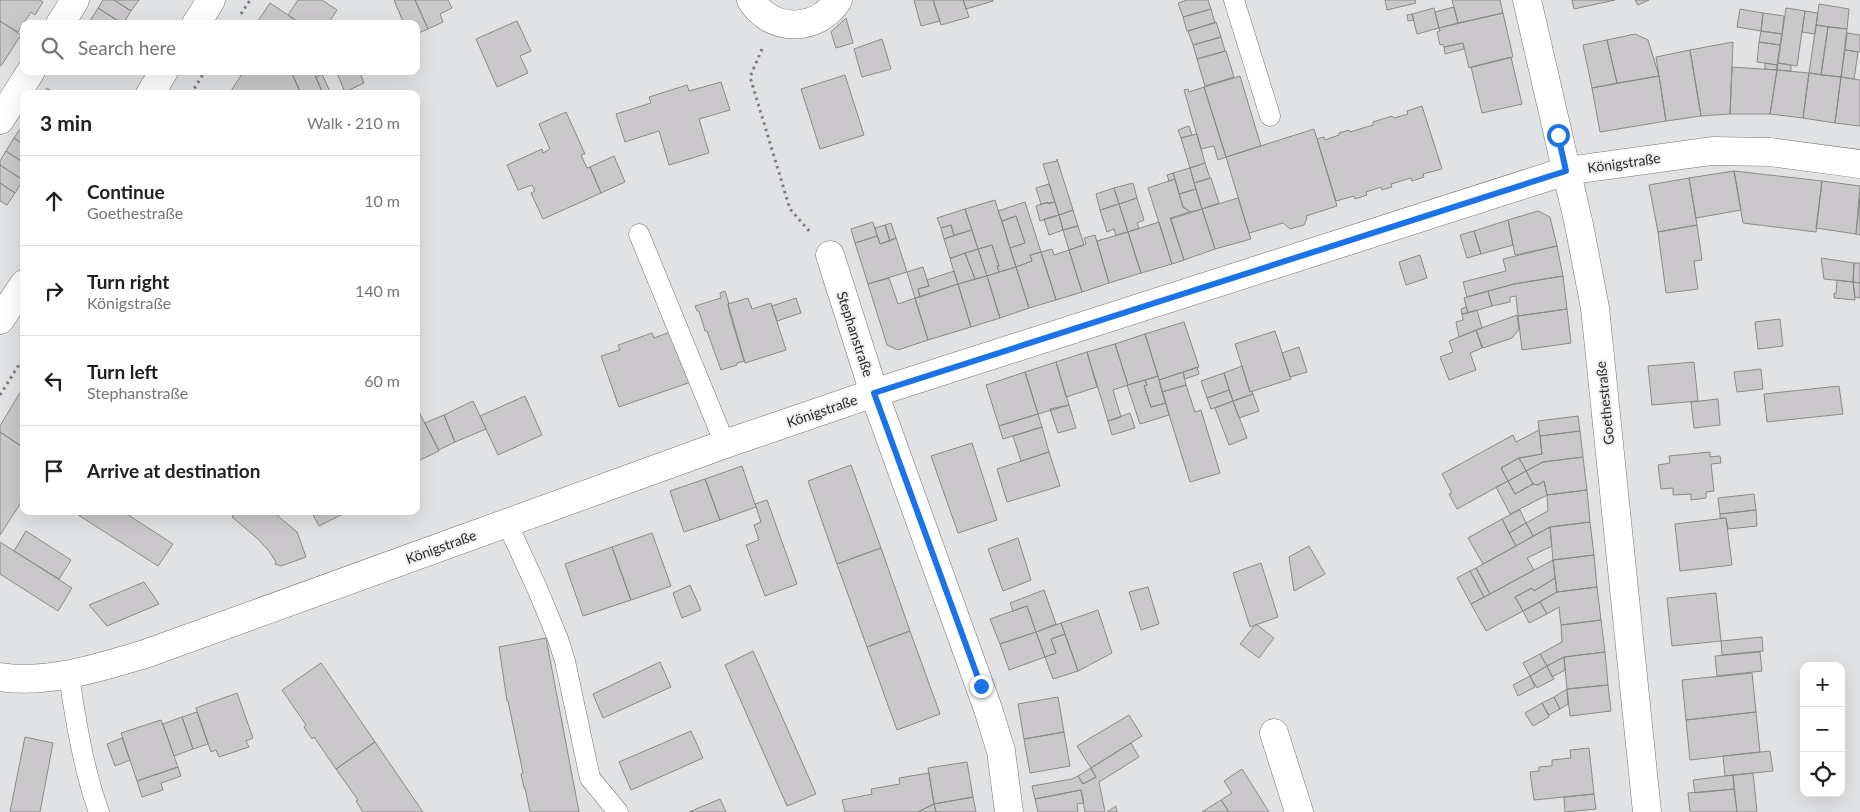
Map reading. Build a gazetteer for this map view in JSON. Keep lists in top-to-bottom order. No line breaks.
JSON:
{"streets":{"street":["Königstraße","Stephanstraße","Goethestraße"]},"crossings":[["Königstraße","Stephanstraße"],["Königstraße","Goethestraße"]],"page":{"search":"Search here","heading":["3 min","Walk · 210 m"],"list":[["Continue","Goethestraße","10 m"],["Turn right","Königstraße","140 m"],["Turn left","Stephanstraße","60 m"],"Arrive at destination"],"map_buttons":["+","−"]}}
